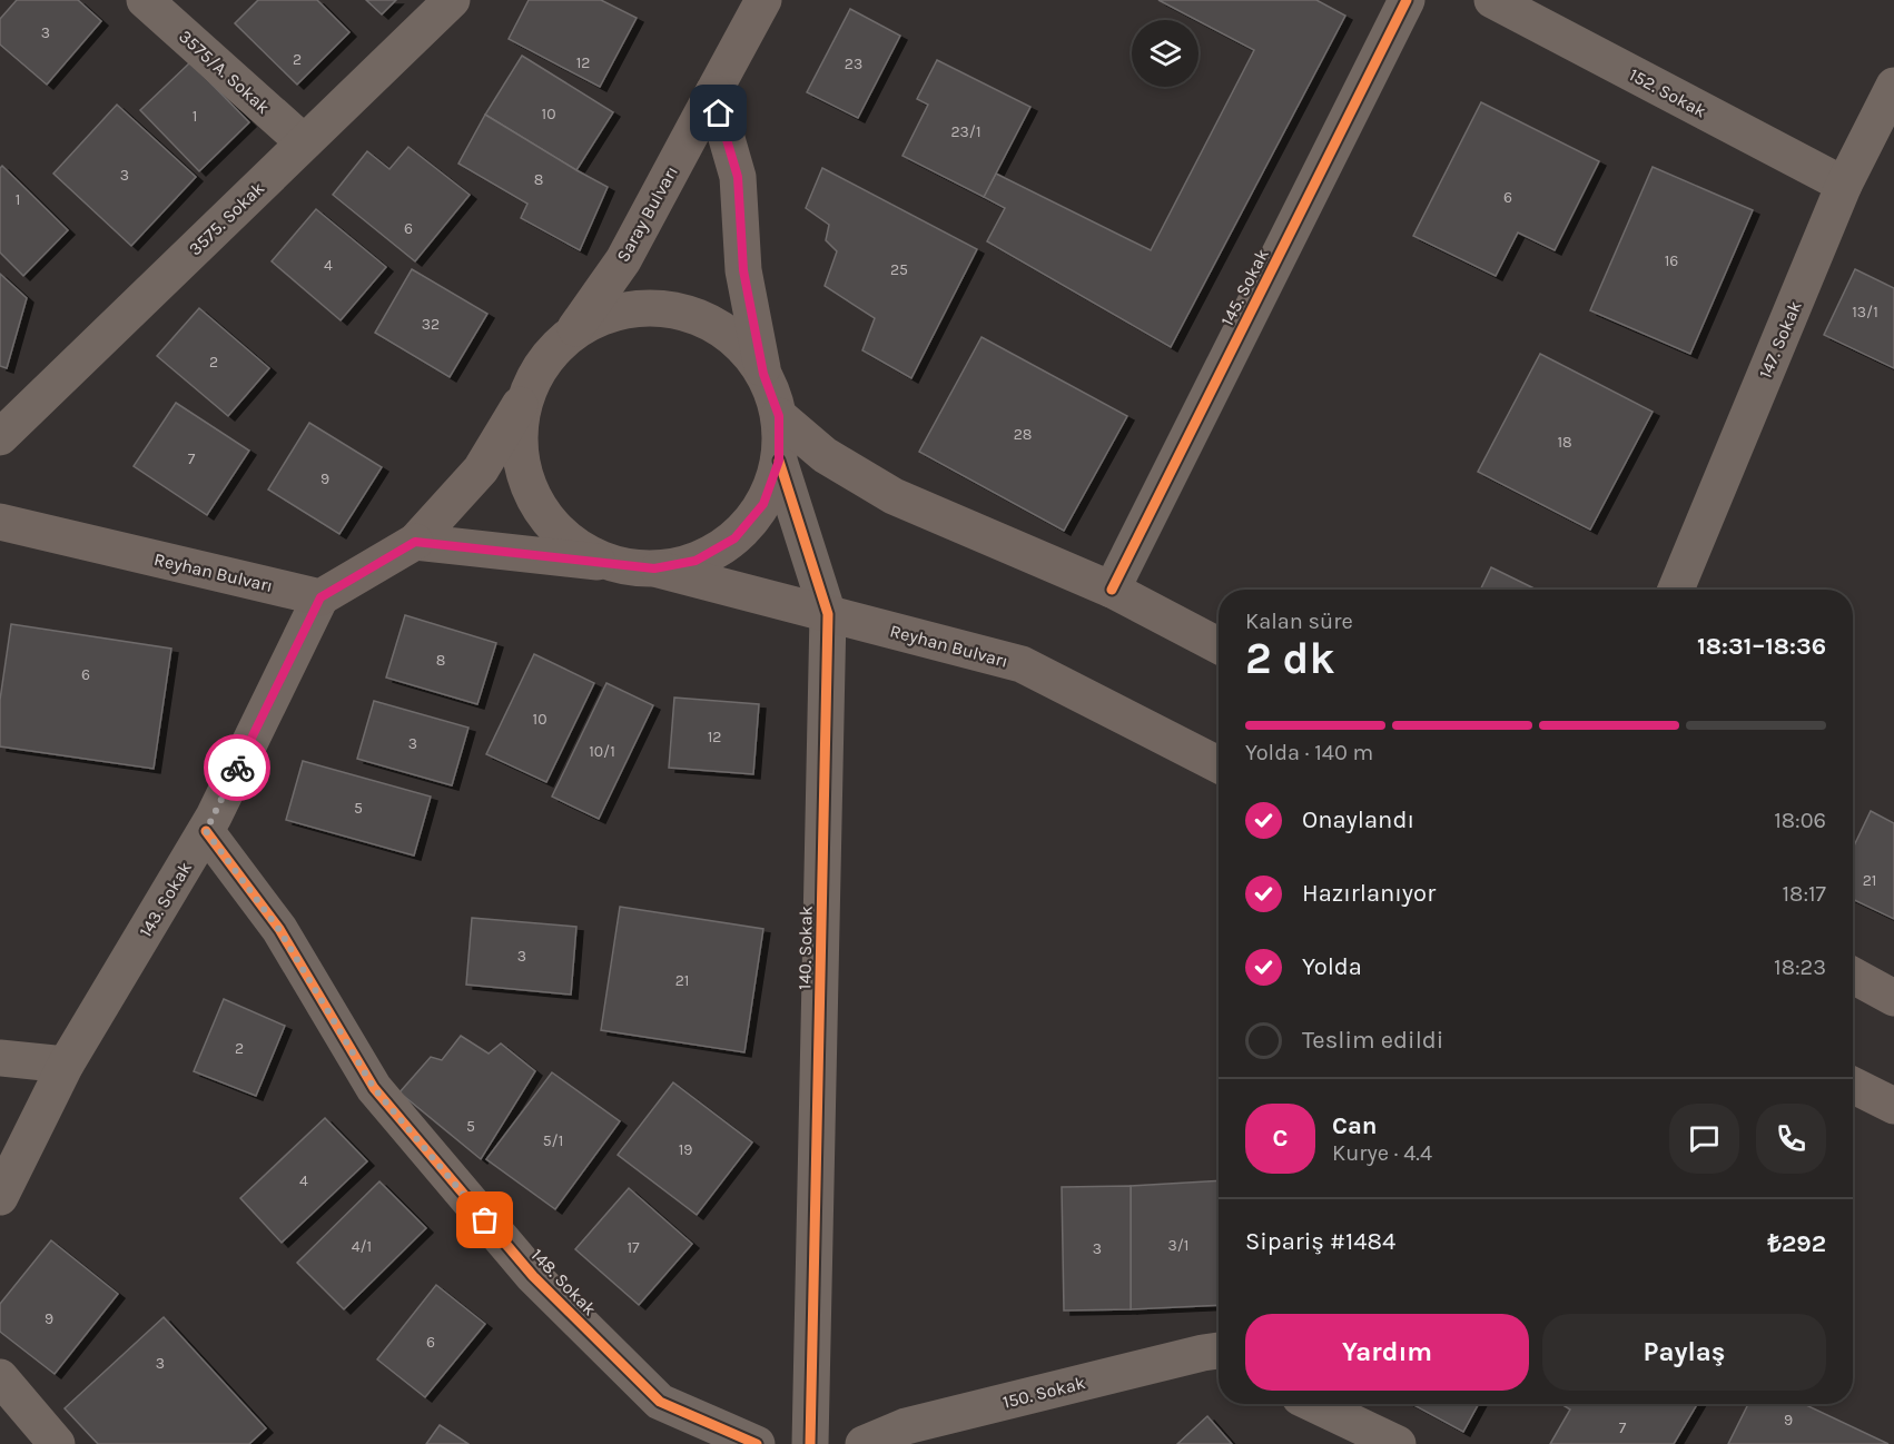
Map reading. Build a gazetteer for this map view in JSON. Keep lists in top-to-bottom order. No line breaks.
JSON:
{"streets":{"main road":["Saray Bulvarı","Reyhan Bulvarı"],"street":["3575/A. Sokak","152. Sokak","3575. Sokak","145. Sokak","147. Sokak","143. Sokak","140. Sokak","148. Sokak","150. Sokak"]},"crossings":[["3575/A. Sokak","3575. Sokak"],["152. Sokak","147. Sokak"],["Reyhan Bulvarı","143. Sokak"],["Reyhan Bulvarı","140. Sokak"],["143. Sokak","148. Sokak"]],"house_numbers":["3","2","12","23","10","1","23/1","3","8","6","1","6","16","4","25","13/1","32","2","28","18","7","9","8","6","10","12","3","10/1","5","21","3","21","2","5","5/1","19","4","3/1","4/1","17","3","9","6","3","9","7"],"page":{"heading":["2 dk","Kalan süre","18:31–18:36"],"panel":["Can","Kurye · 4.4","Sipariş #1484","₺292"],"bar":"Yolda · 140 m","list":[["Onaylandı","18:06"],["Hazırlanıyor","18:17"],["Yolda","18:23"],"Teslim edildi"],"round":"C","buttons":["Yardım","Paylaş"]}}
